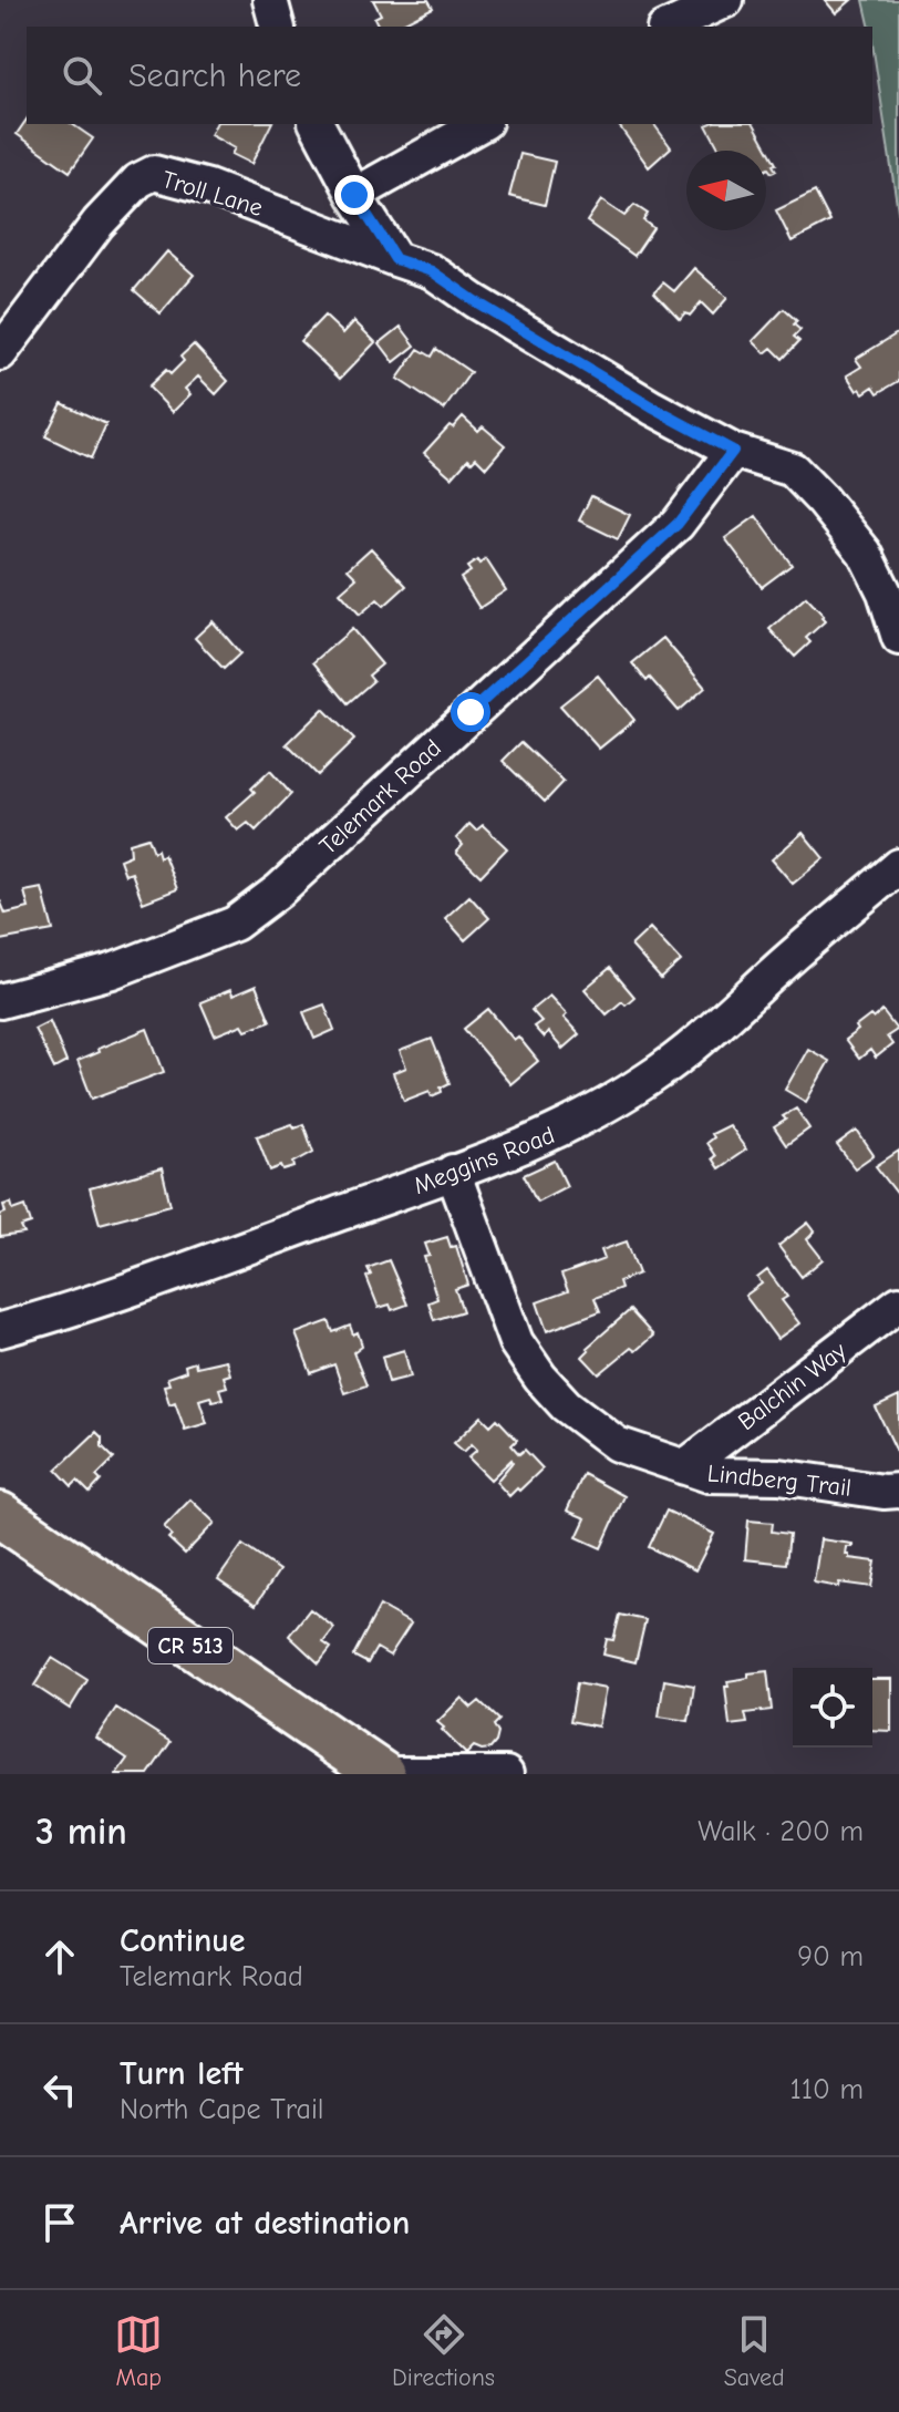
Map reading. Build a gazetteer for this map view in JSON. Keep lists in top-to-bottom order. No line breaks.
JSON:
{"streets":{"main road":["CR 513"],"street":["Troll Lane","Telemark Road","Meggins Road","Balchin Way","Lindberg Trail"]},"crossings":[["Meggins Road","Lindberg Trail"],["Balchin Way","Lindberg Trail"]],"north":"left","page":{"search":"Search here","heading":["3 min","Walk · 200 m"],"list":[["Continue","Telemark Road","90 m"],["Turn left","North Cape Trail","110 m"],"Arrive at destination"],"nav":["Map","Directions","Saved"]}}
